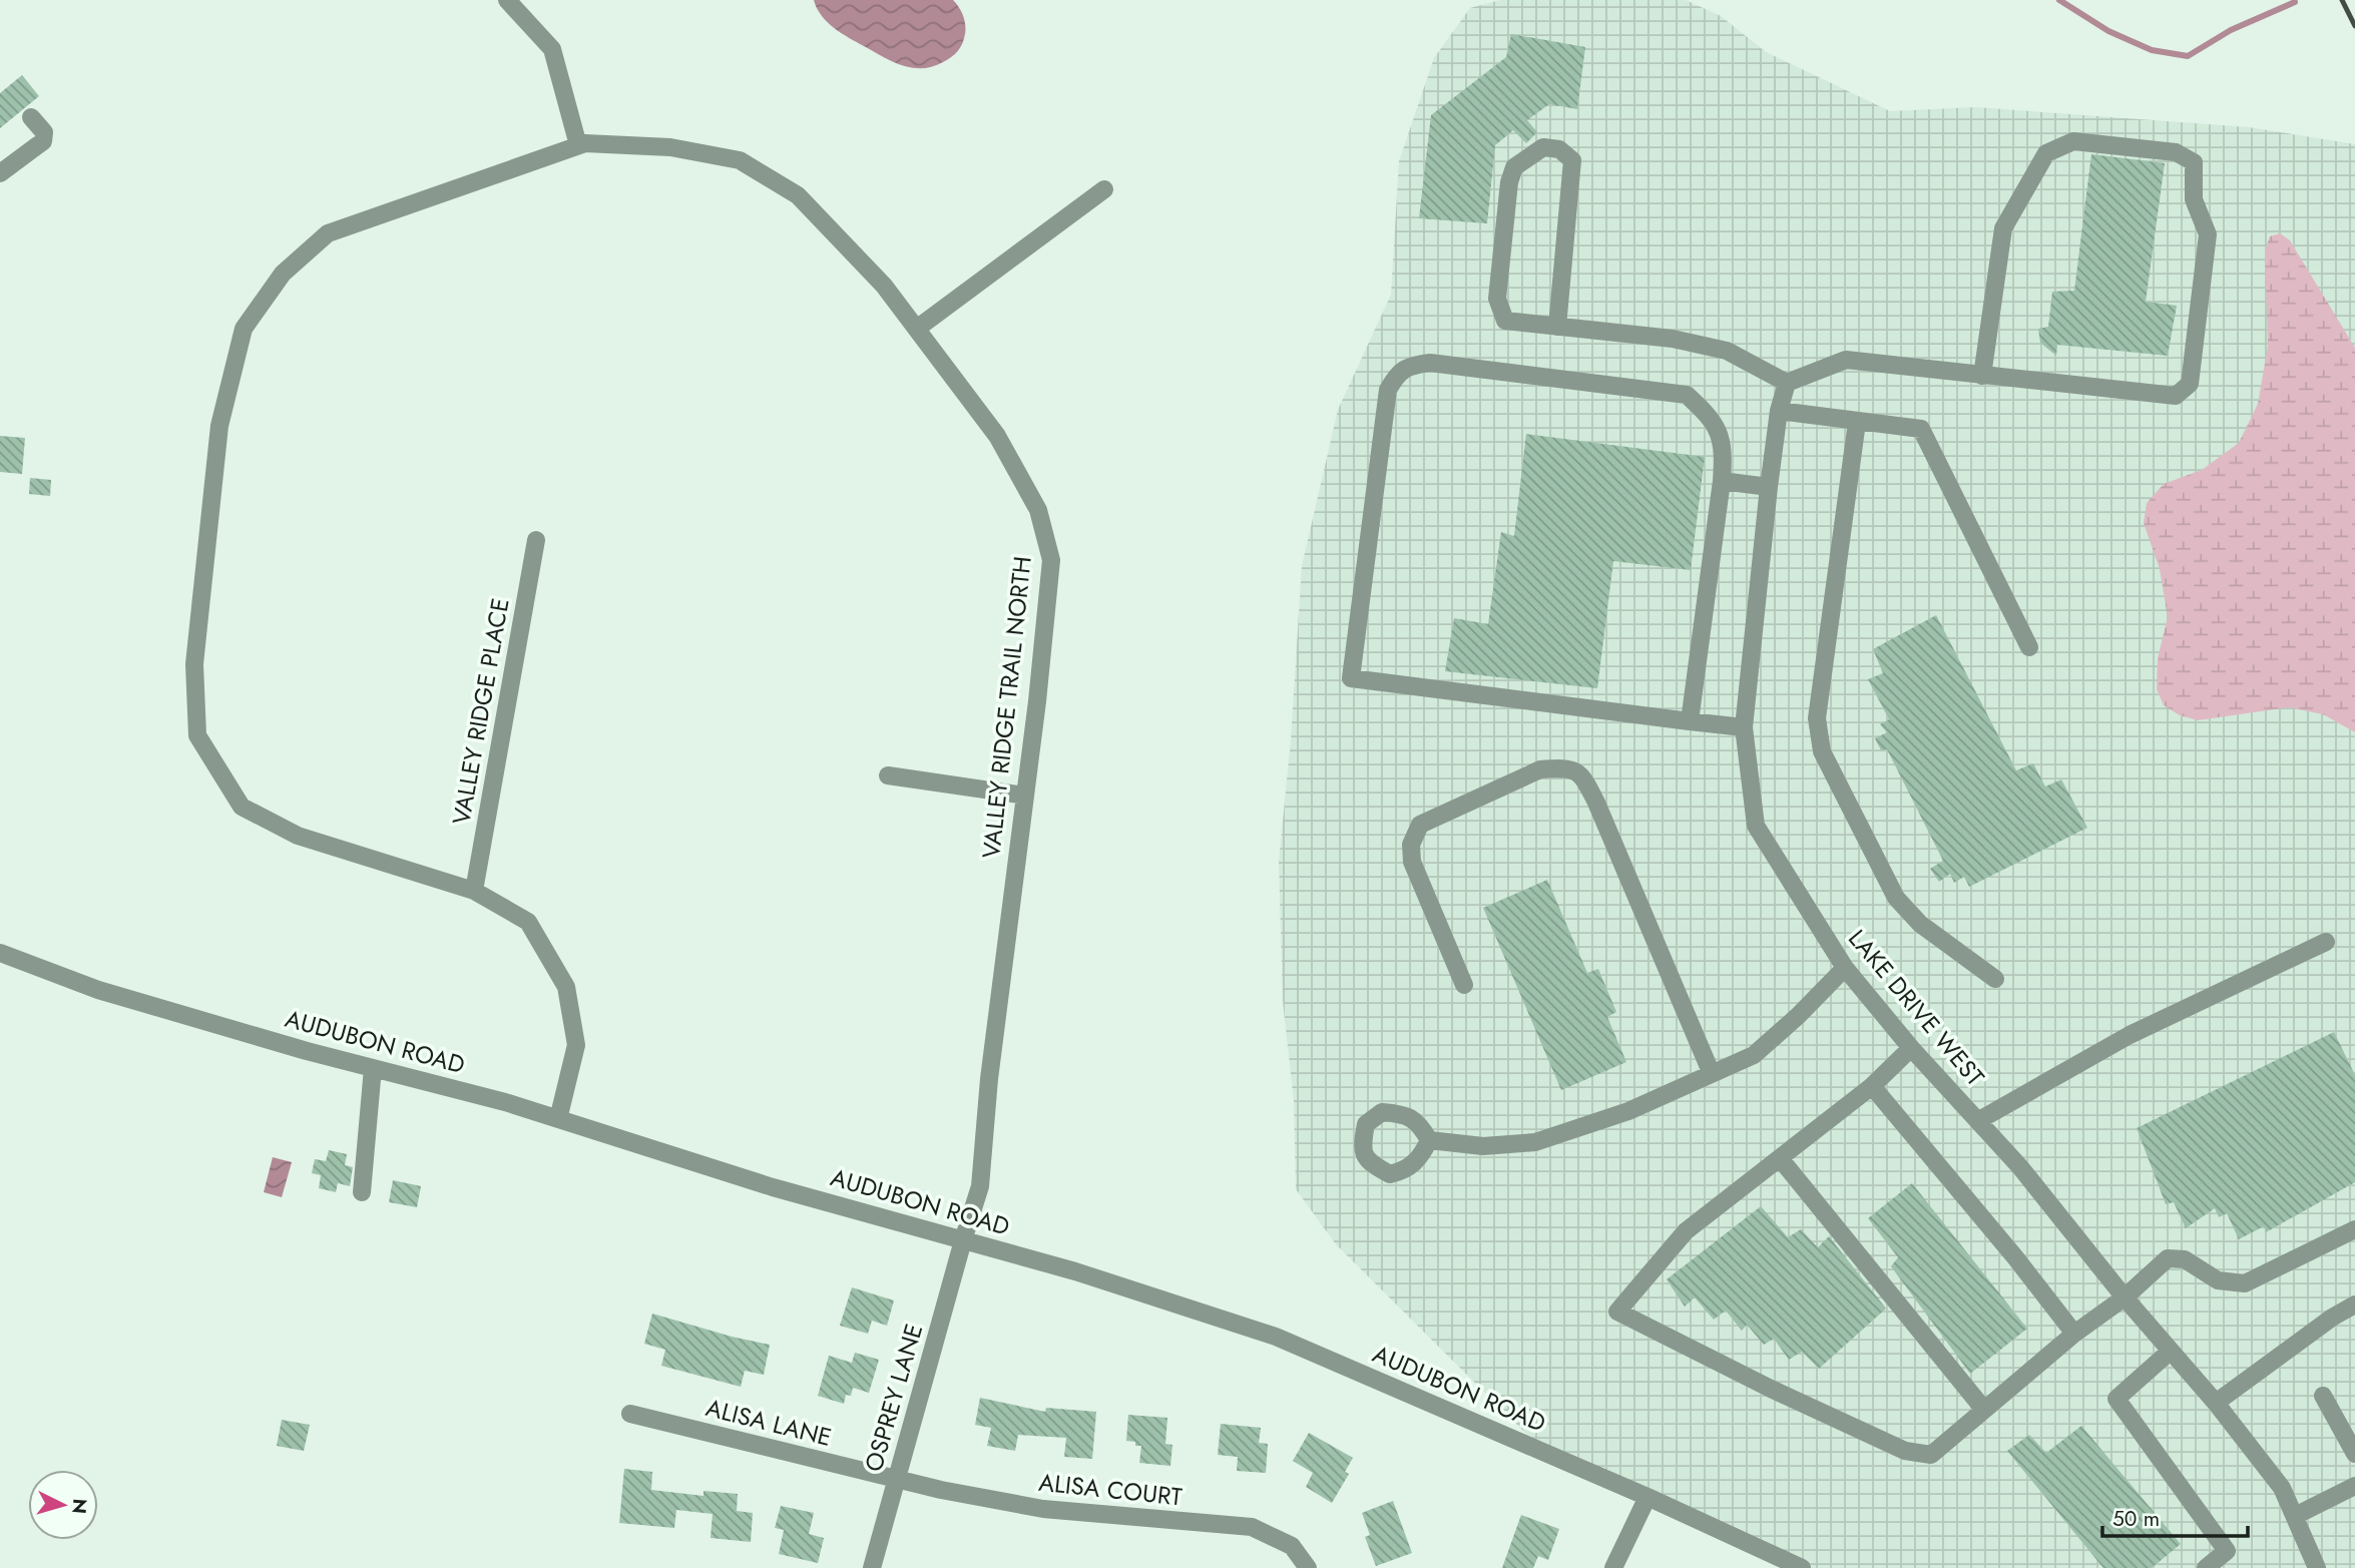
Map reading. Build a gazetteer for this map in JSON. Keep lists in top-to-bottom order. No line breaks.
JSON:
{"streets":{"street":["VALLEY RIDGE TRAIL NORTH","VALLEY RIDGE PLACE","LAKE DRIVE WEST","AUDUBON ROAD","OSPREY LANE","ALISA LANE","ALISA COURT"]},"crossings":[["VALLEY RIDGE TRAIL NORTH","VALLEY RIDGE PLACE"],["VALLEY RIDGE TRAIL NORTH","AUDUBON ROAD"],["VALLEY RIDGE TRAIL NORTH","OSPREY LANE"],["AUDUBON ROAD","OSPREY LANE"],["OSPREY LANE","ALISA LANE"],["OSPREY LANE","ALISA COURT"],["ALISA LANE","ALISA COURT"]],"scale_bar":"50 m","north":"right"}
